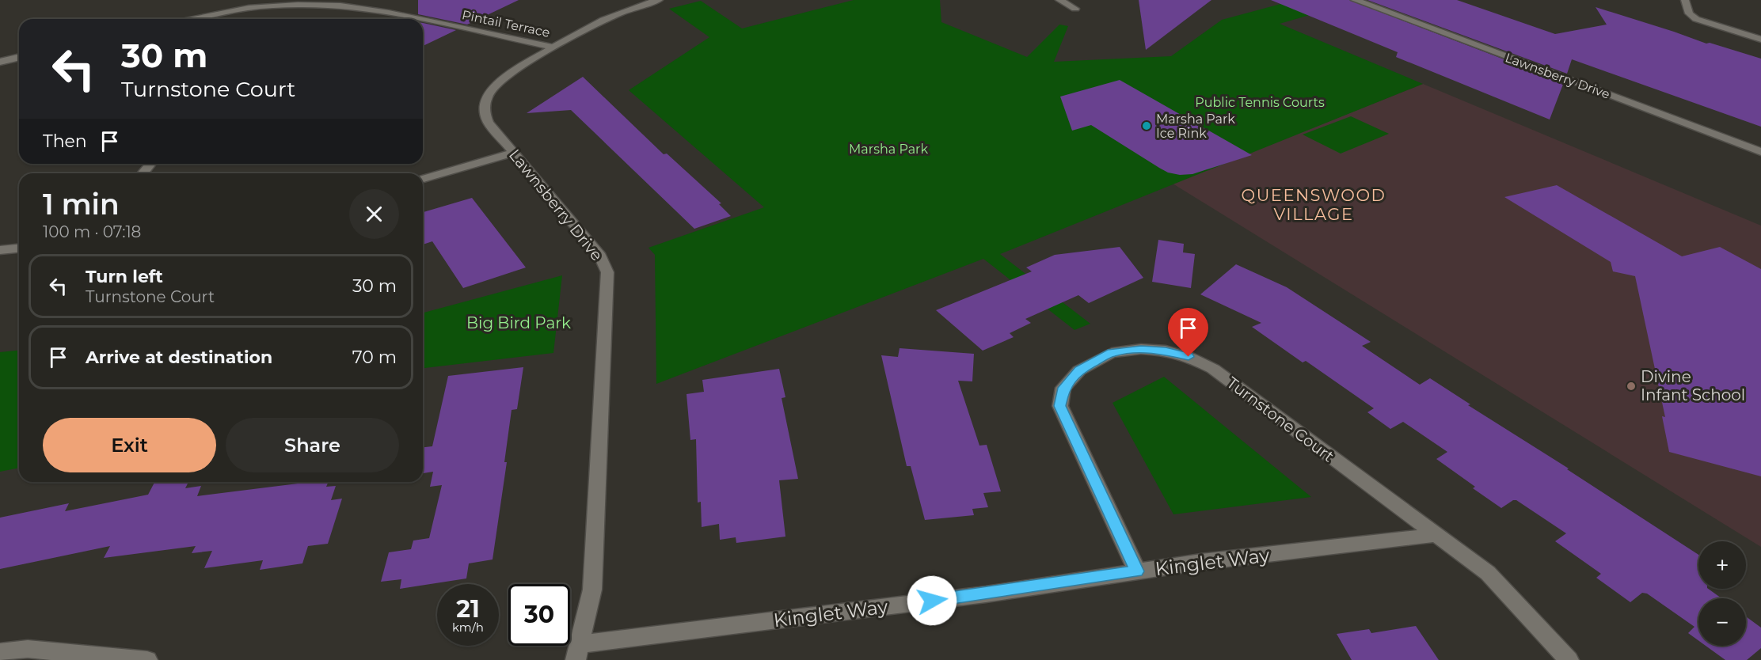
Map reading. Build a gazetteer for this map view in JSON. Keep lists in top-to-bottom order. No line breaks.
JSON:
{"streets":{"street":["Pintail Terrace","Lawnsberry Drive","Turnstone Court","Kinglet Way"]},"crossings":[["Pintail Terrace","Lawnsberry Drive"],["Lawnsberry Drive","Kinglet Way"],["Turnstone Court","Kinglet Way"]],"districts":["QUEENSWOOD VILLAGE"],"parks":["Public Tennis Courts","Marsha Park","Big Bird Park"],"places":["Marsha Park Ice Rink","Divine Infant School"],"page":{"turn":["30 m","Turnstone Court"],"then":"Then","heading":["1 min","100 m · 07:18"],"list":[{"name":"Turn left","note":"Turnstone Court","value":"30 m"},{"name":"Arrive at destination","value":"70 m"}],"buttons":["Exit","Share"],"map_buttons":["+","−"],"speed":"21 km/h","limit":"30"}}
